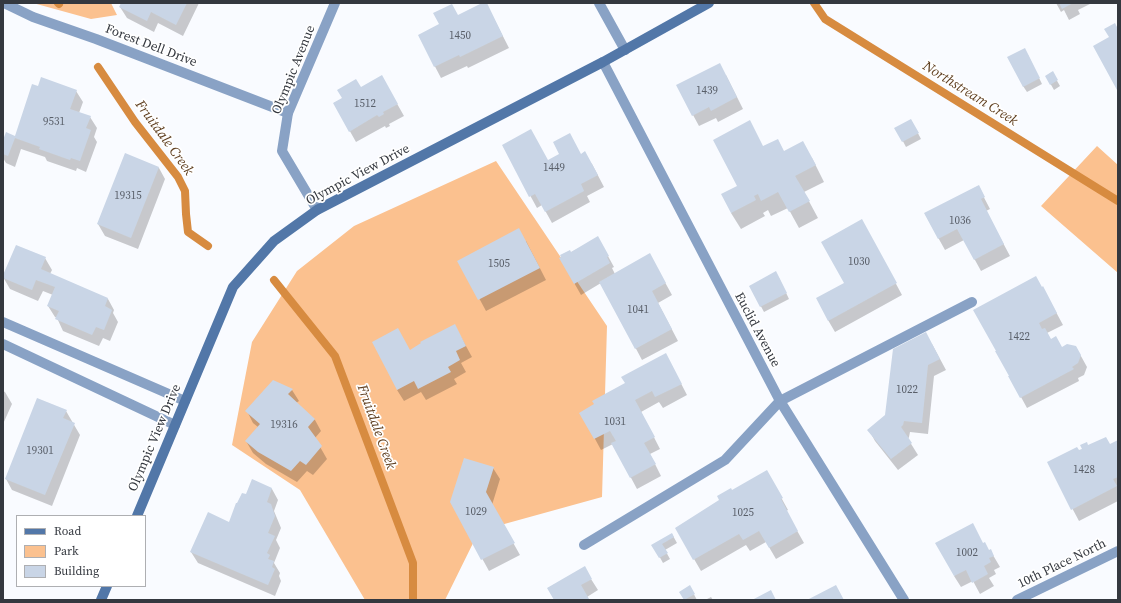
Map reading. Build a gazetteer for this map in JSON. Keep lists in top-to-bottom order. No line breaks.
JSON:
{"streets":{"main road":["Olympic View Drive"],"street":["Forest Dell Drive","Olympic Avenue","Euclid Avenue","10th Place North"]},"crossings":[["Forest Dell Drive","Olympic Avenue"],["Olympic Avenue","Olympic View Drive"],["Olympic View Drive","Euclid Avenue"]],"water":["Northstream Creek","Fruitdale Creek"],"house_numbers":["1450","1439","1512","9531","1449","19315","1036","1030","1505","1041","1422","1022","1031","19316","19301","1428","1029","1025","1002"],"legend":["Road","Park","Building"]}
